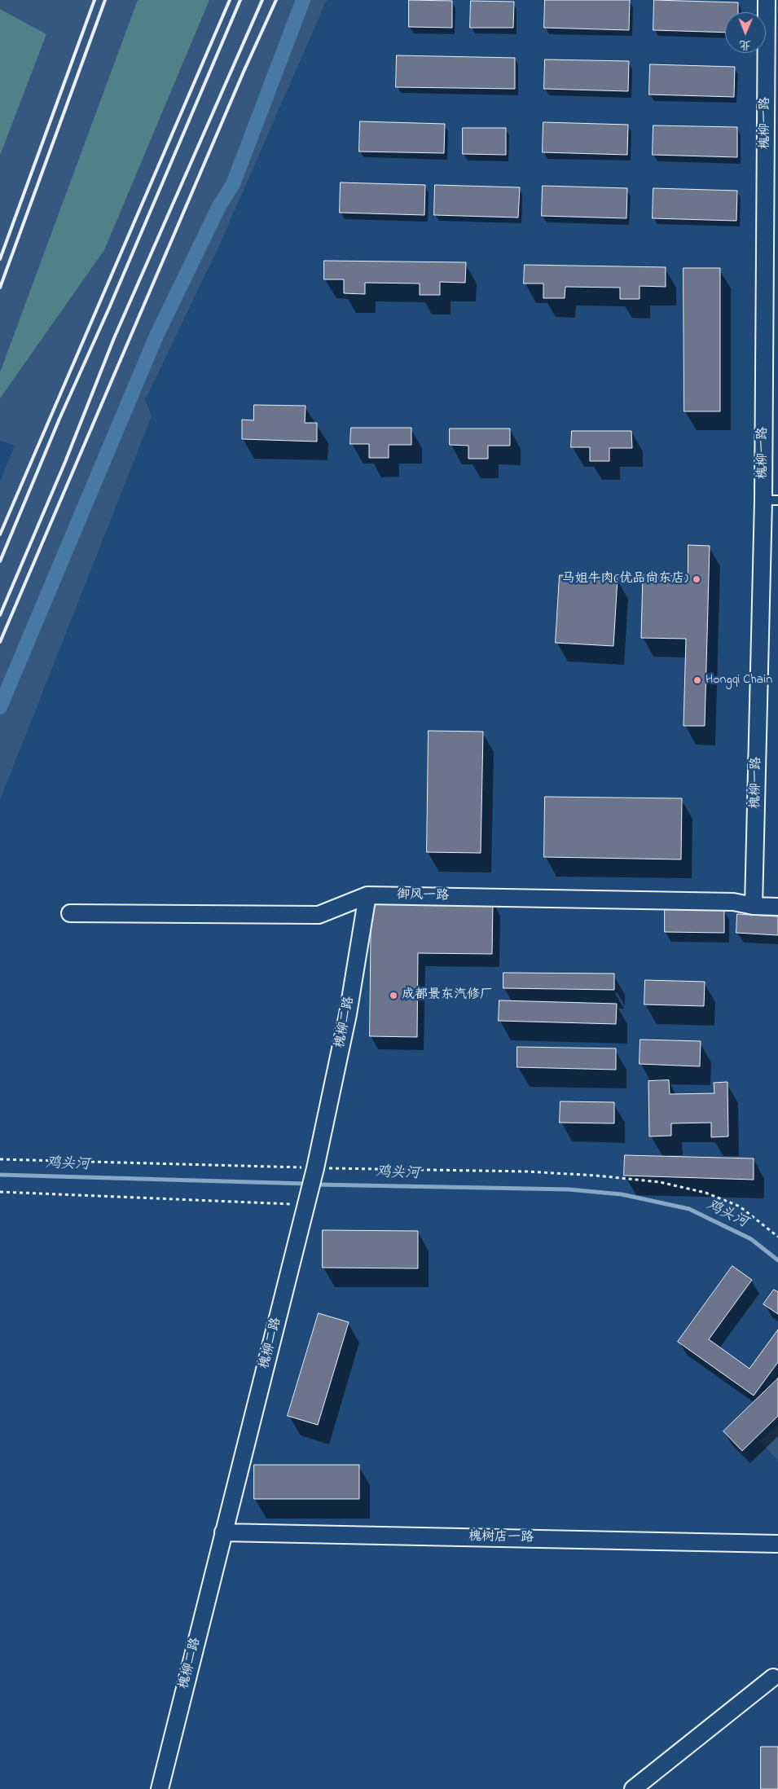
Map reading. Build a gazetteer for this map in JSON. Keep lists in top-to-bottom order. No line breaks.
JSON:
{"streets":{"street":["槐柳一路","御风一路","槐柳二路","槐树店一路"]},"crossings":[["槐柳一路","御风一路"],["御风一路","槐柳二路"],["槐柳二路","槐树店一路"]],"water":["鸡头河"],"places":["马姐牛肉(优品尚东店)","Hongqi Chain","成都景东汽修厂"],"north":"bottom"}
